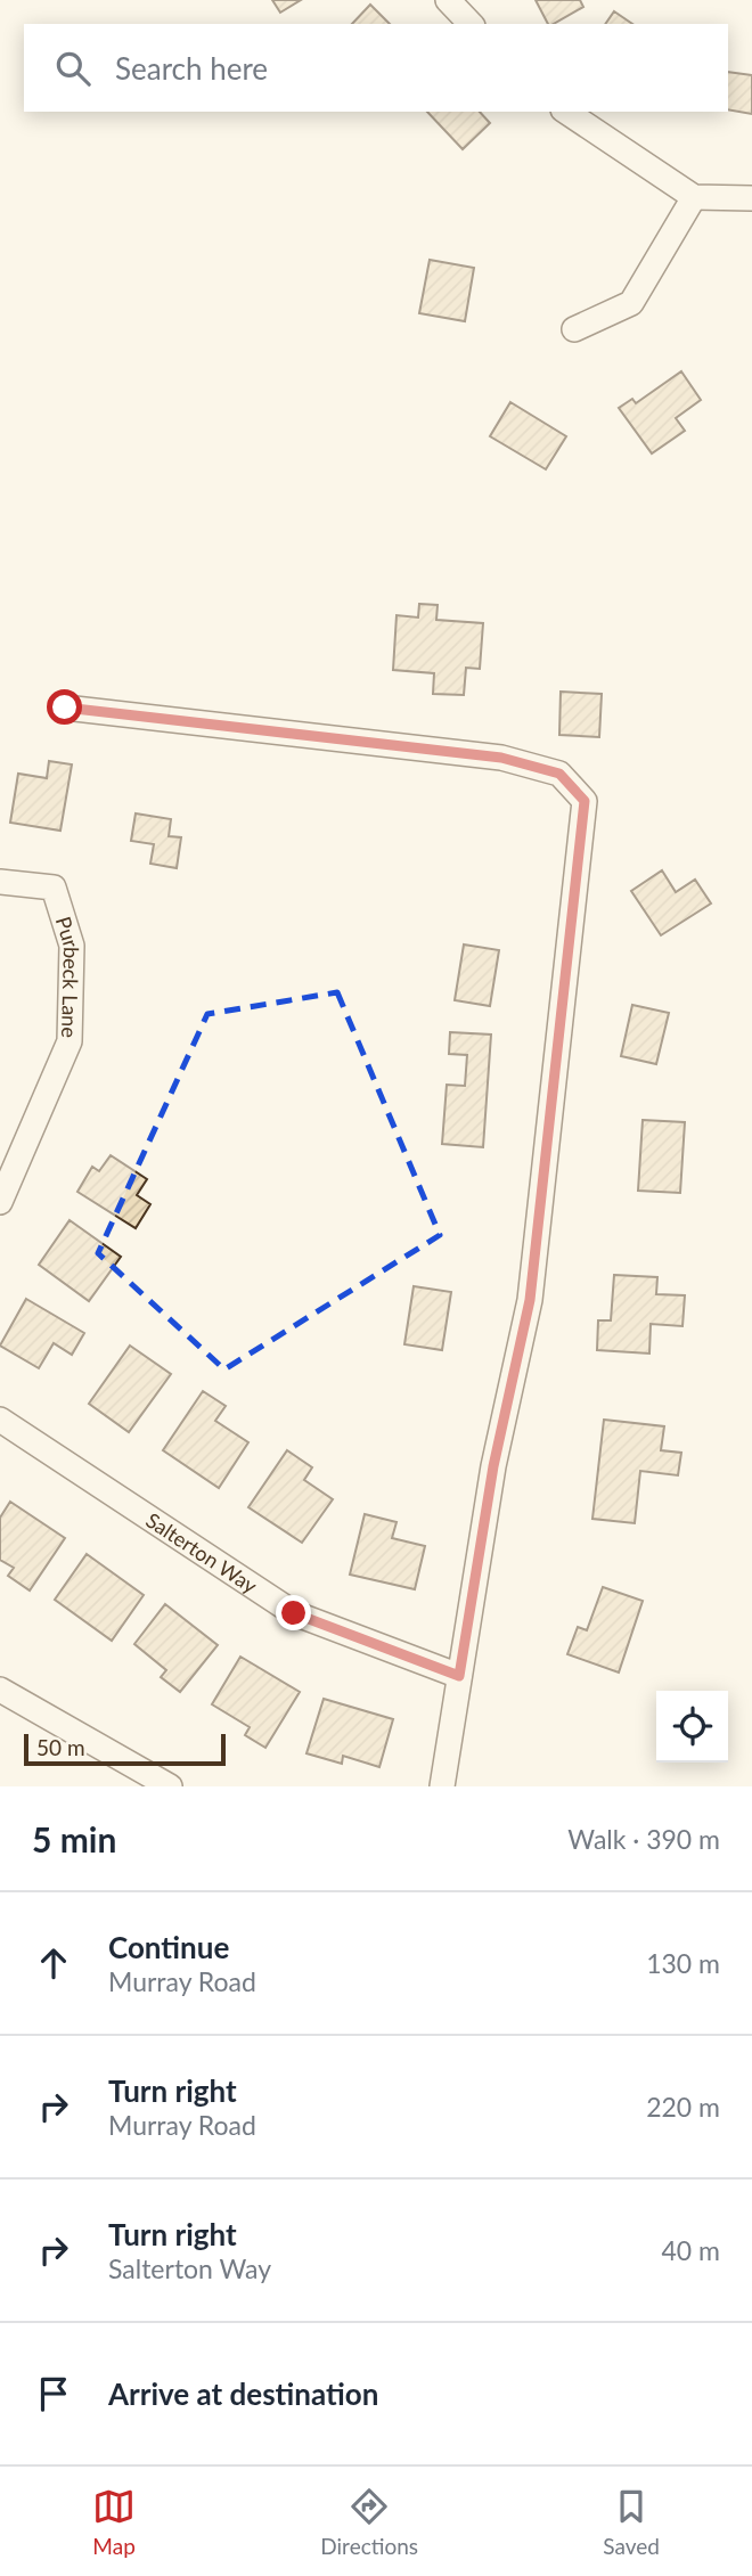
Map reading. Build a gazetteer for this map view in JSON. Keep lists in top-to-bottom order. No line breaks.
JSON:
{"streets":{"street":["Purbeck Lane","Salterton Way"]},"scale_bar":"50 m","page":{"search":"Search here","scale":"50 m","heading":["5 min","Walk · 390 m"],"list":[["Continue","Murray Road","130 m"],["Turn right","Murray Road","220 m"],["Turn right","Salterton Way","40 m"],"Arrive at destination"],"nav":["Map","Directions","Saved"]}}
